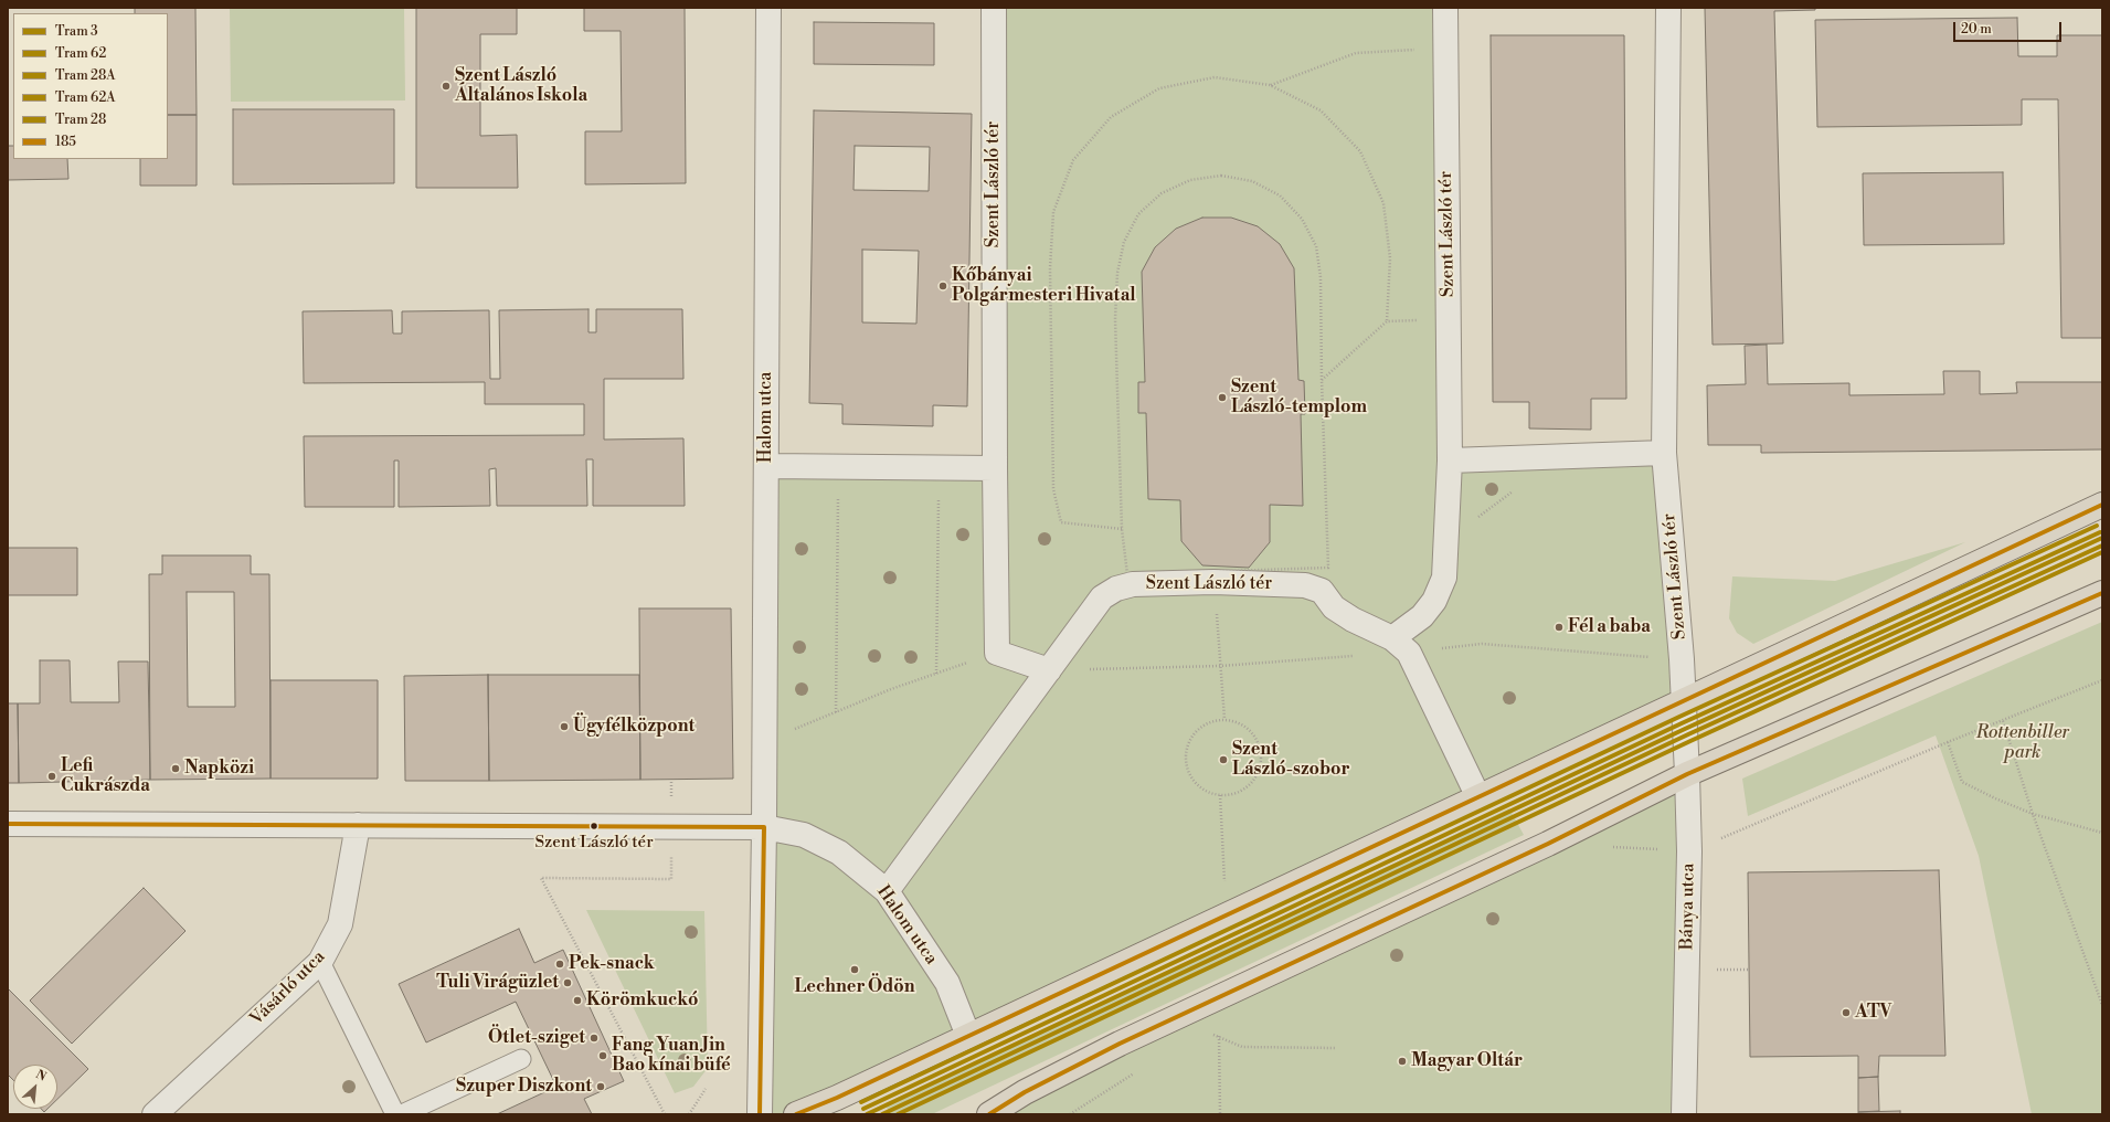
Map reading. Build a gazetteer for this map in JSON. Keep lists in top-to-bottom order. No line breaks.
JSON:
{"streets":{"street":["Szent László tér","Halom utca","Bánya utca","Vásárló utca"]},"crossings":[["Szent László tér","Halom utca"],["Szent László tér","Bánya utca"]],"parks":["Rottenbiller park"],"places":["Szent László Általános Iskola","Kőbányai Polgármesteri Hivatal","Szent László-templom","Fél a baba","Ügyfélközpont","Szent László-szobor","Napközi","Lefi Cukrászda","Szent László tér","Pek-snack","Lechner Ödön","Tuli Virágüzlet","Körömkuckó","ATV","Ötlet-sziget","Fang Yuan Jin Bao kínai büfé","Magyar Oltár","Szuper Diszkont"],"lines":["transit line 185","tram line 28","tram line 28A","tram line 3","tram line 62","tram line 62A"],"legend":["Tram 3","Tram 62","Tram 28A","Tram 62A","Tram 28","185"],"scale_bar":"20 m","north":"top right"}
